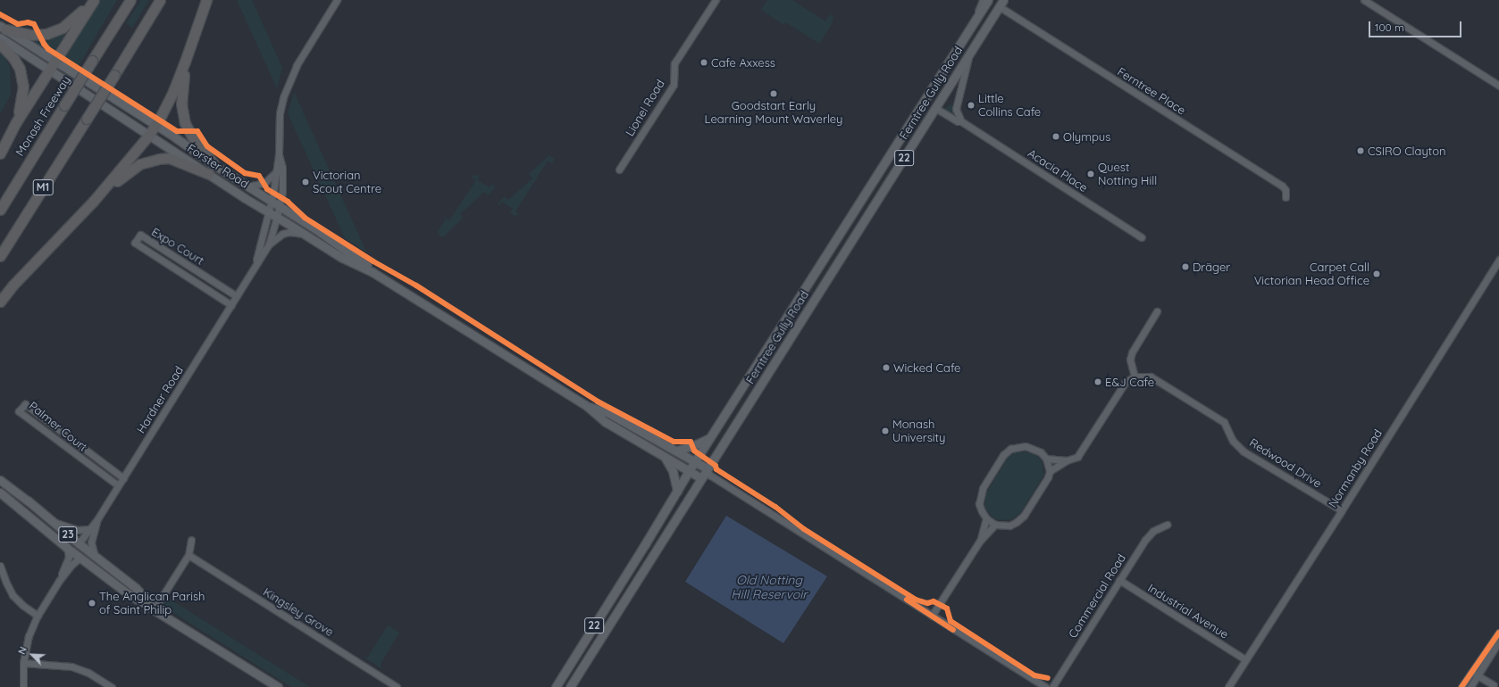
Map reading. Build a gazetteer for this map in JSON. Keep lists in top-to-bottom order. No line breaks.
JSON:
{"streets":{"highway":["Monash Freeway","M1"],"main road":["Ferntree Gully Road","22","Forster Road","23"],"street":["Ferntree Place","Lionel Road","Acacia Place","Expo Court","Hardner Road","Palmer Court","Redwood Drive","Normanby Road","Commercial Road","Industrial Avenue","Kingsley Grove"]},"crossings":[["Ferntree Place","Ferntree Gully Road"],["Ferntree Gully Road","Forster Road"],["Ferntree Gully Road","Acacia Place"],["Forster Road","Hardner Road"],["Expo Court","Hardner Road"],["Hardner Road","Palmer Court"],["Hardner Road","23"],["Redwood Drive","Normanby Road"],["Normanby Road","Industrial Avenue"],["Commercial Road","Industrial Avenue"]],"water":["Old Notting Hill Reservoir"],"places":["Cafe Axxess","Goodstart Early Learning Mount Waverley","Little Collins Cafe","Olympus","CSIRO Clayton","Quest Notting Hill","Victorian Scout Centre","Dräger","Carpet Call Victorian Head Office","Wicked Cafe","E&J Cafe","Monash University","The Anglican Parish of Saint Philip"],"scale_bar":"100 m","north":"top left"}
